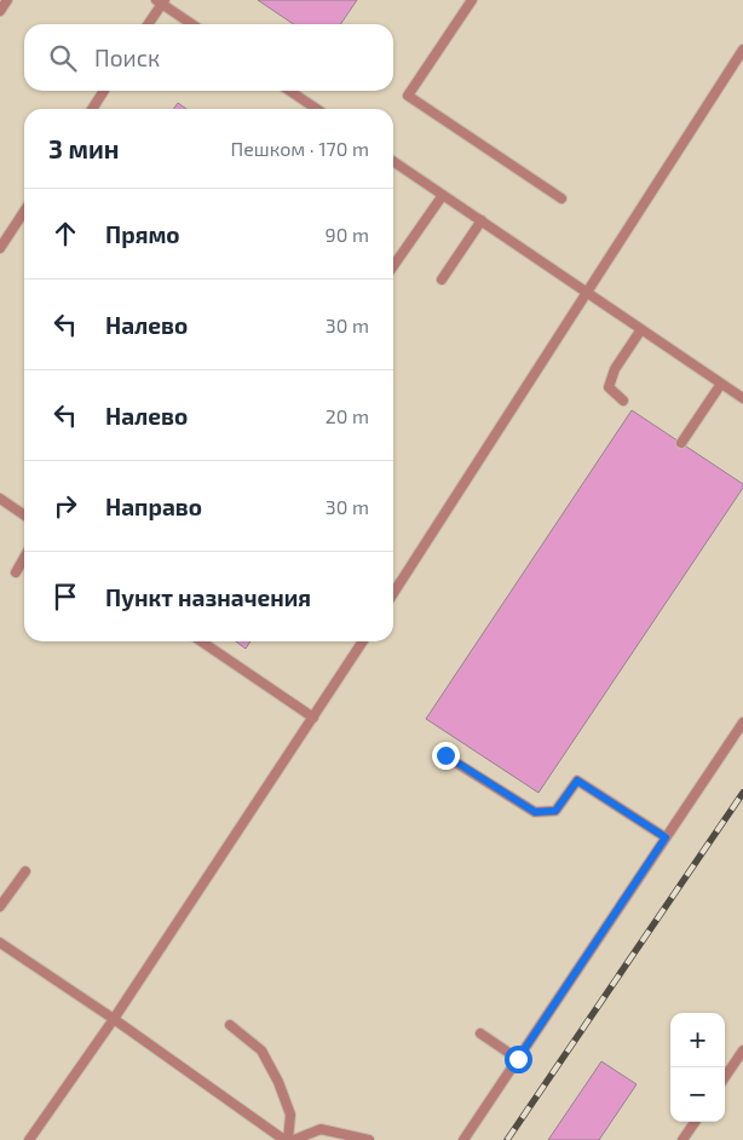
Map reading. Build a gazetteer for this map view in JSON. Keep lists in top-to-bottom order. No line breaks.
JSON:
{"page":{"search":"Поиск","heading":["3 мин","Пешком · 170 m"],"list":[["Прямо","90 m"],["Налево","30 m"],["Налево","20 m"],["Направо","30 m"],"Пункт назначения"],"map_buttons":["+","−"]}}
